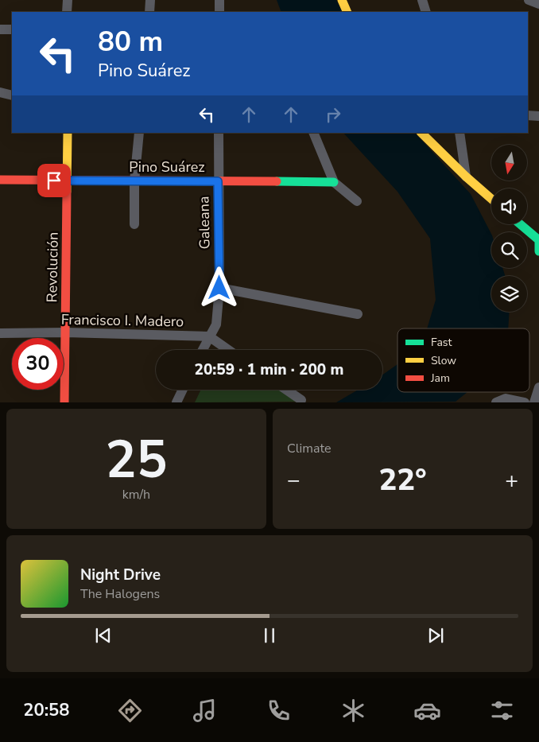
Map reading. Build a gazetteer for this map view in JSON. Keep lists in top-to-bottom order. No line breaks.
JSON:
{"streets":{"street":["Pino Suárez","Galeana","Revolución","Francisco I. Madero"]},"crossings":[["Pino Suárez","Galeana"],["Pino Suárez","Revolución"],["Galeana","Francisco I. Madero"],["Revolución","Francisco I. Madero"]],"legend":["Fast","Slow","Jam"],"north":"bottom","page":{"turn":["80 m","Pino Suárez"],"limit":"30","trip":"20:59 · 1 min · 200 m","tile":[["25","km/h"],"Climate"],"heat":["−","22°","+"],"song":["Night Drive","The Halogens"],"tabs":"20:58"}}
